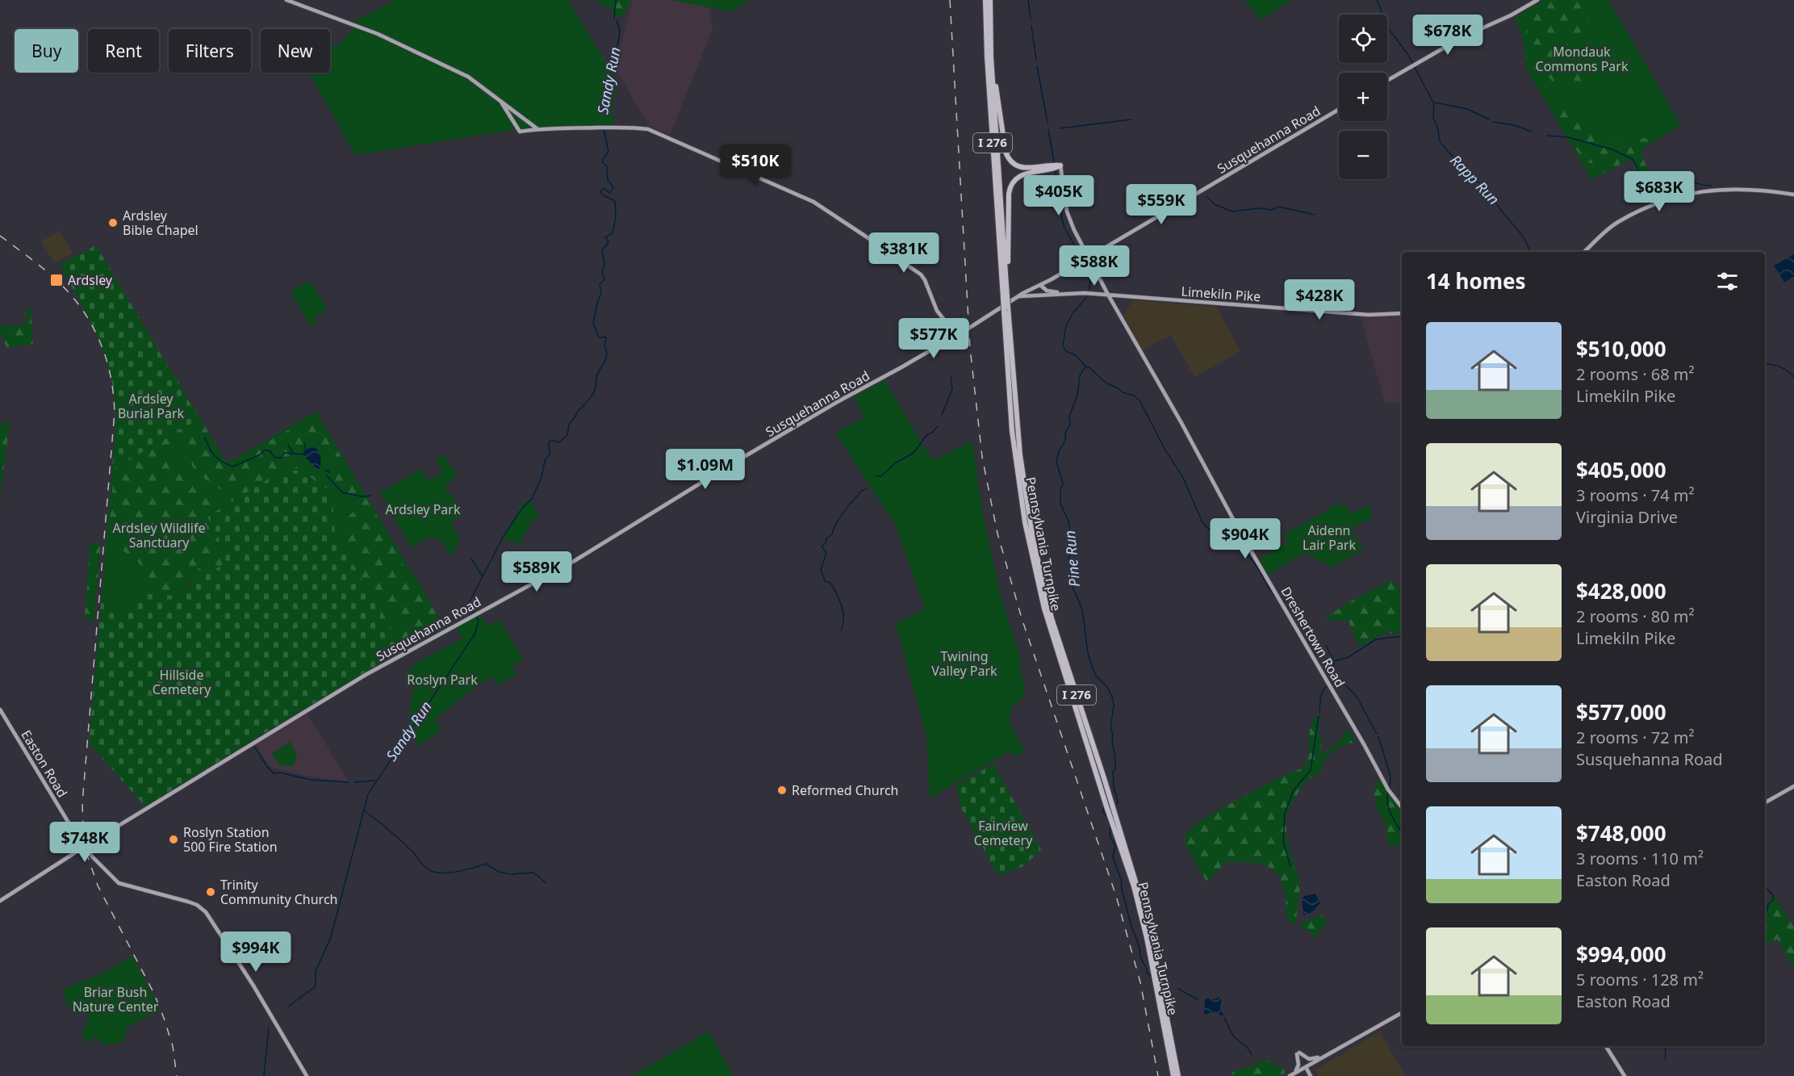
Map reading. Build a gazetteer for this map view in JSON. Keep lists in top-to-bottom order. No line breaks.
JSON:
{"streets":{"highway":["I 276","Pennsylvania Turnpike"],"main road":["Susquehanna Road","Limekiln Pike","Dreshertown Road","Easton Road"]},"crossings":[["Susquehanna Road","Dreshertown Road"],["Susquehanna Road","Easton Road"],["Limekiln Pike","Dreshertown Road"]],"water":["Sandy Run","Rapp Run","Pine Run"],"parks":["Mondauk Commons Park","Ardsley Burial Park","Ardsley Park","Ardsley Wildlife Sanctuary","Aidenn Lair Park","Twining Valley Park","Hillside Cemetery","Roslyn Park","Fairview Cemetery","Briar Bush Nature Center"],"places":{"other":["Ardsley Bible Chapel","Reformed Church","Roslyn Station 500 Fire Station","Trinity Community Church"],"transit":["Ardsley"]},"page":{"map_buttons":["+","−"],"price":["$678K","$510K","$683K","$405K","$559K","$381K","$588K","$428K","$577K","$1.09M","$904K","$589K","$748K","$994K"],"chip":["Buy","Rent","Filters","New"],"heading":"14 homes","list":[{"name":"$510,000","note":"2 rooms · 68 m² · Limekiln Pike"},{"name":"$405,000","note":"3 rooms · 74 m² · Virginia Drive"},{"name":"$428,000","note":"2 rooms · 80 m² · Limekiln Pike"},{"name":"$577,000","note":"2 rooms · 72 m² · Susquehanna Road"},{"name":"$748,000","note":"3 rooms · 110 m² · Easton Road"},{"name":"$994,000","note":"5 rooms · 128 m² · Easton Road"}]}}
